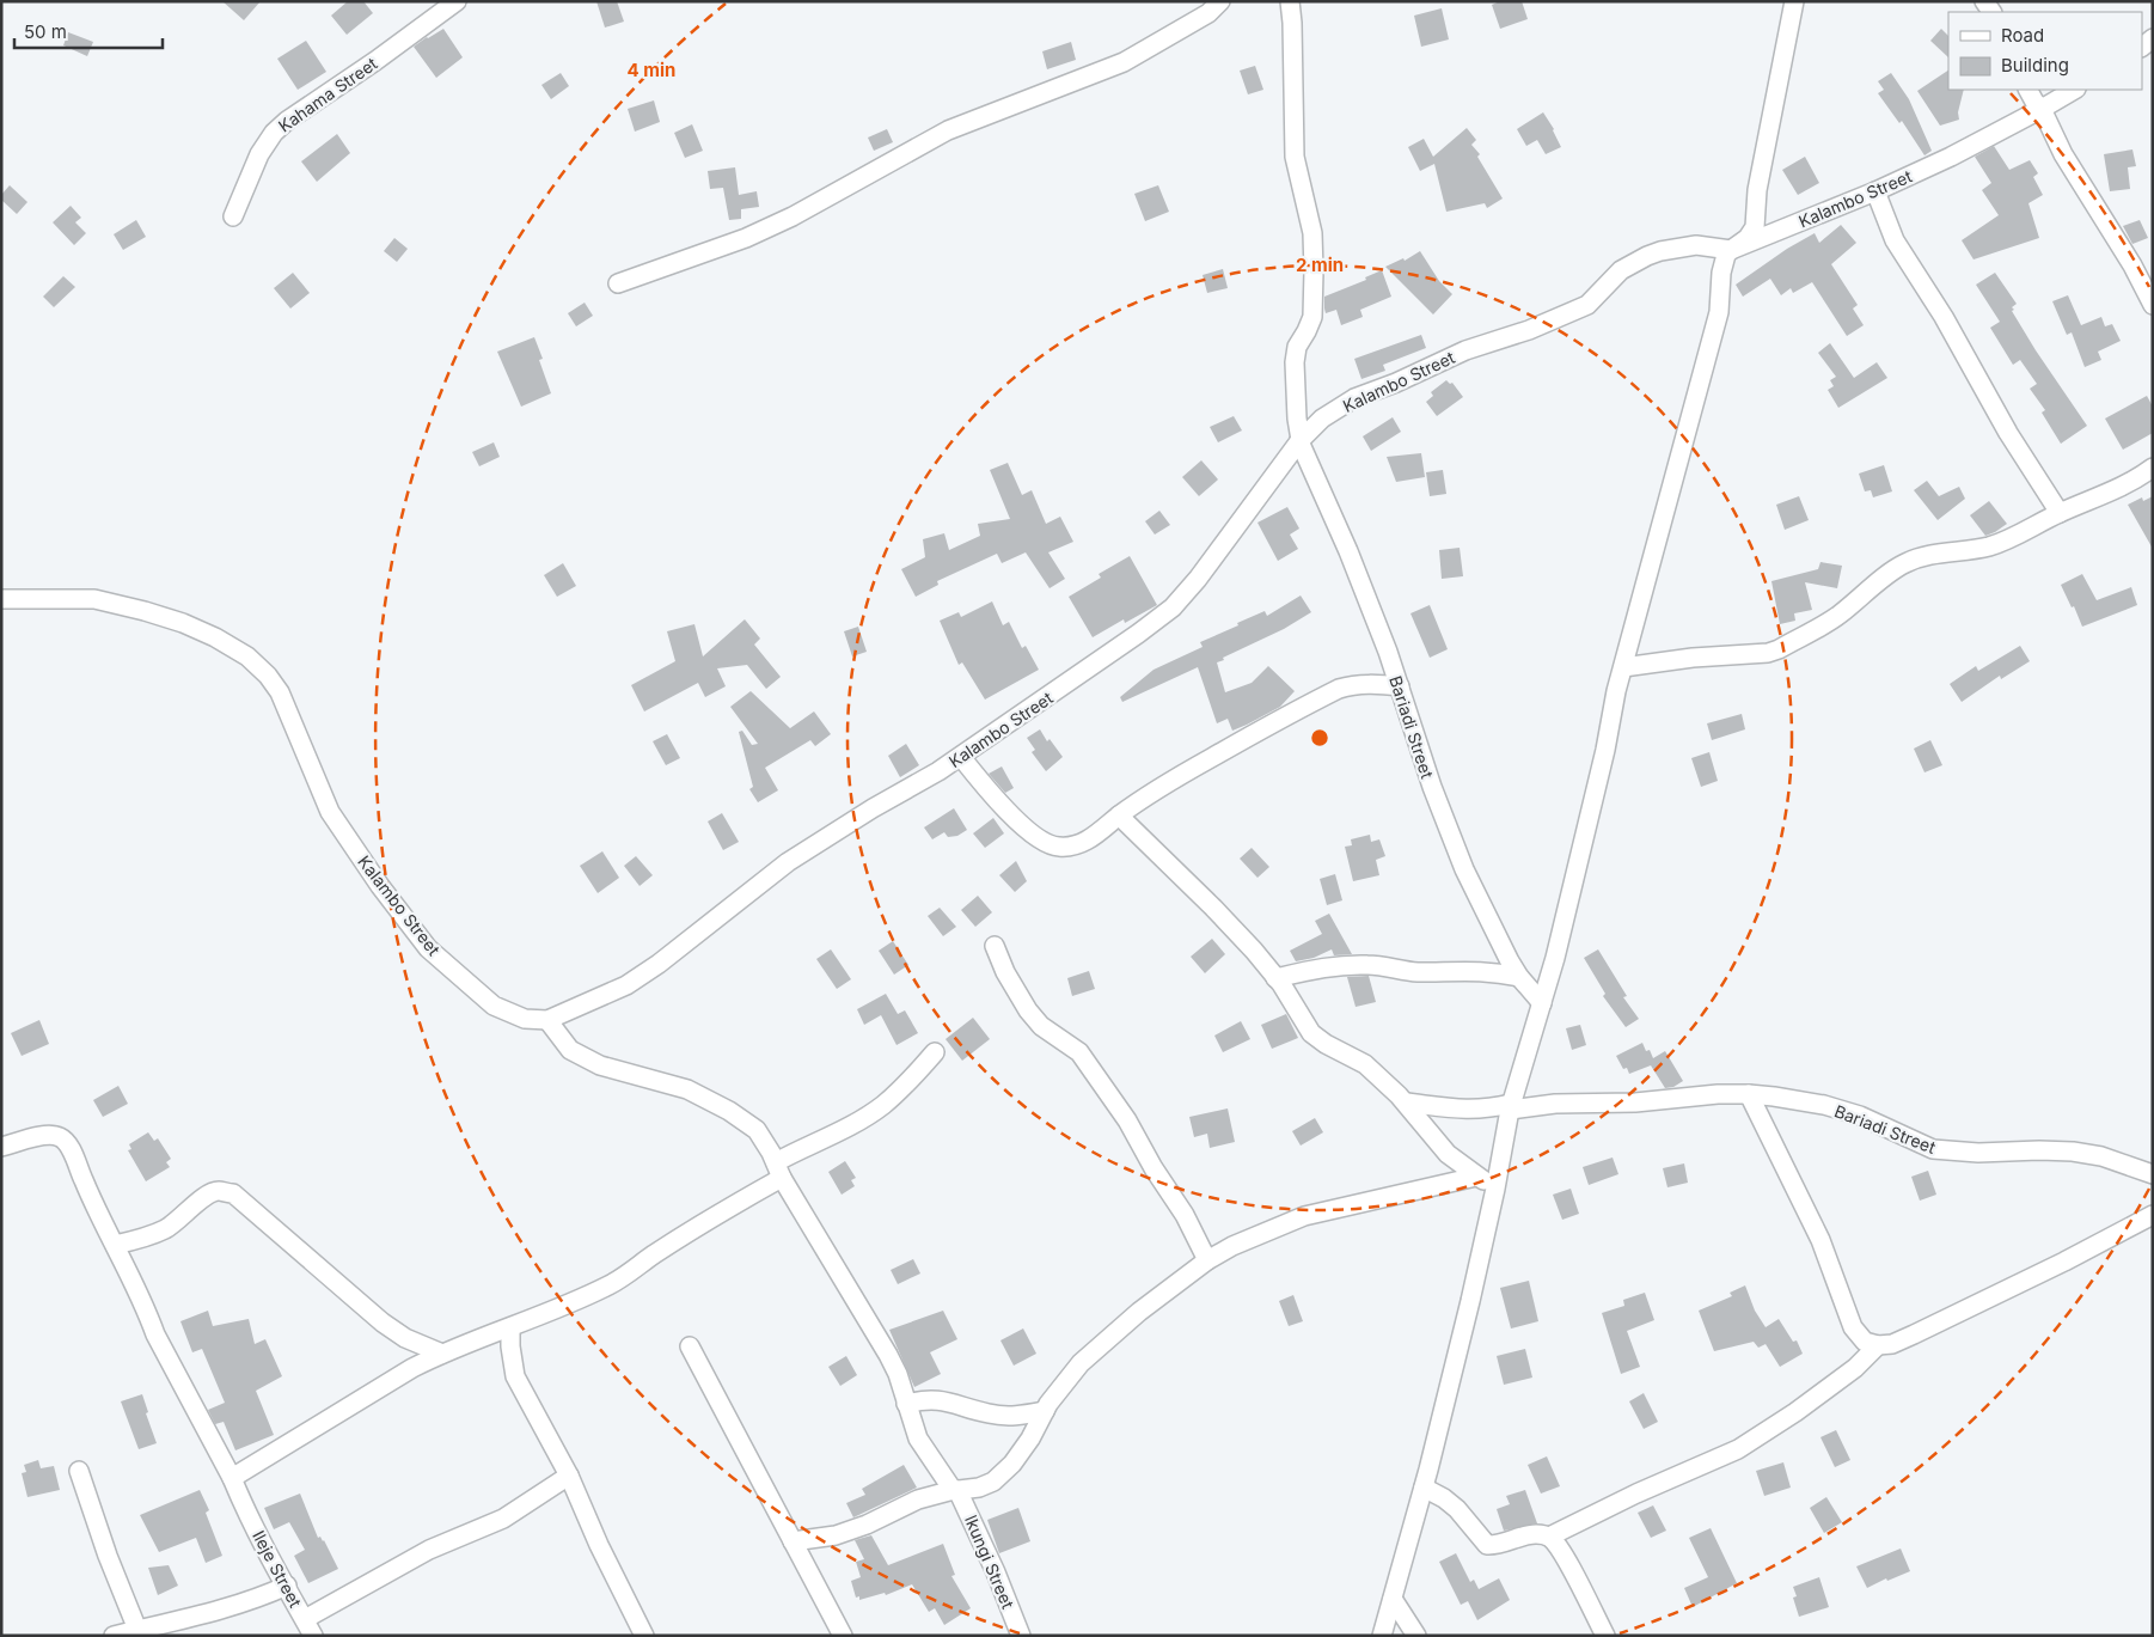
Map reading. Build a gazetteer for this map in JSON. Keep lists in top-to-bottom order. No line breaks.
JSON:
{"streets":{"street":["Kahama Street","Kalambo Street","Bariadi Street","Ikungi Street","Ileje Street"]},"crossings":[["Kalambo Street","Bariadi Street"],["Kalambo Street","Ikungi Street"]],"legend":["Road","Building"],"scale_bar":"50 m","rings":["4 min","2 min"]}
